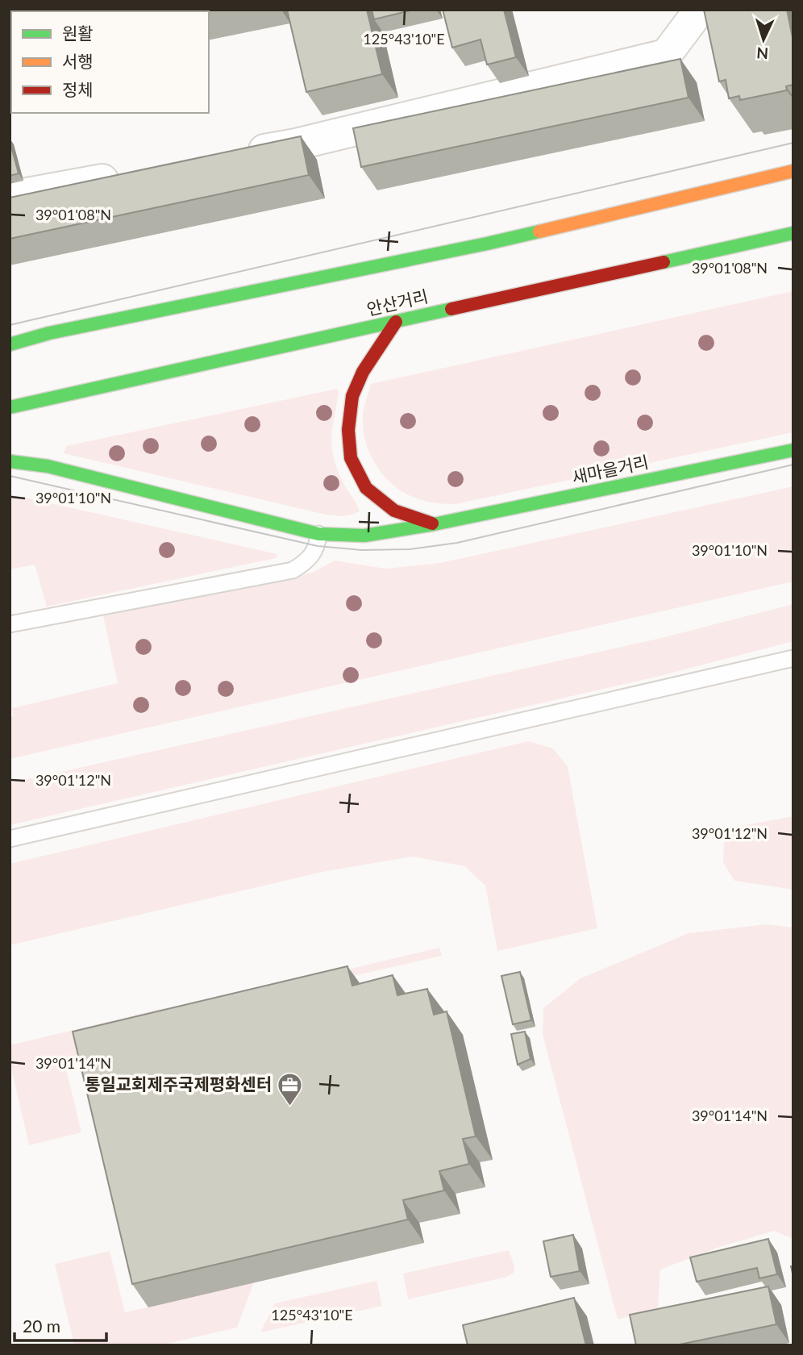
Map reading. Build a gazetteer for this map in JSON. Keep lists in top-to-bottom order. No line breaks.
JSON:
{"streets":{"main road":["안산거리","새마을거리"]},"places":{"office":["통일교회제주국제평화센터"]},"legend":["원활","서행","정체"],"scale_bar":"20 m","north":"bottom","coordinates":["125°43'10\"E","39°01'08\"N","39°01'10\"N","39°01'12\"N","39°01'14\"N"]}
